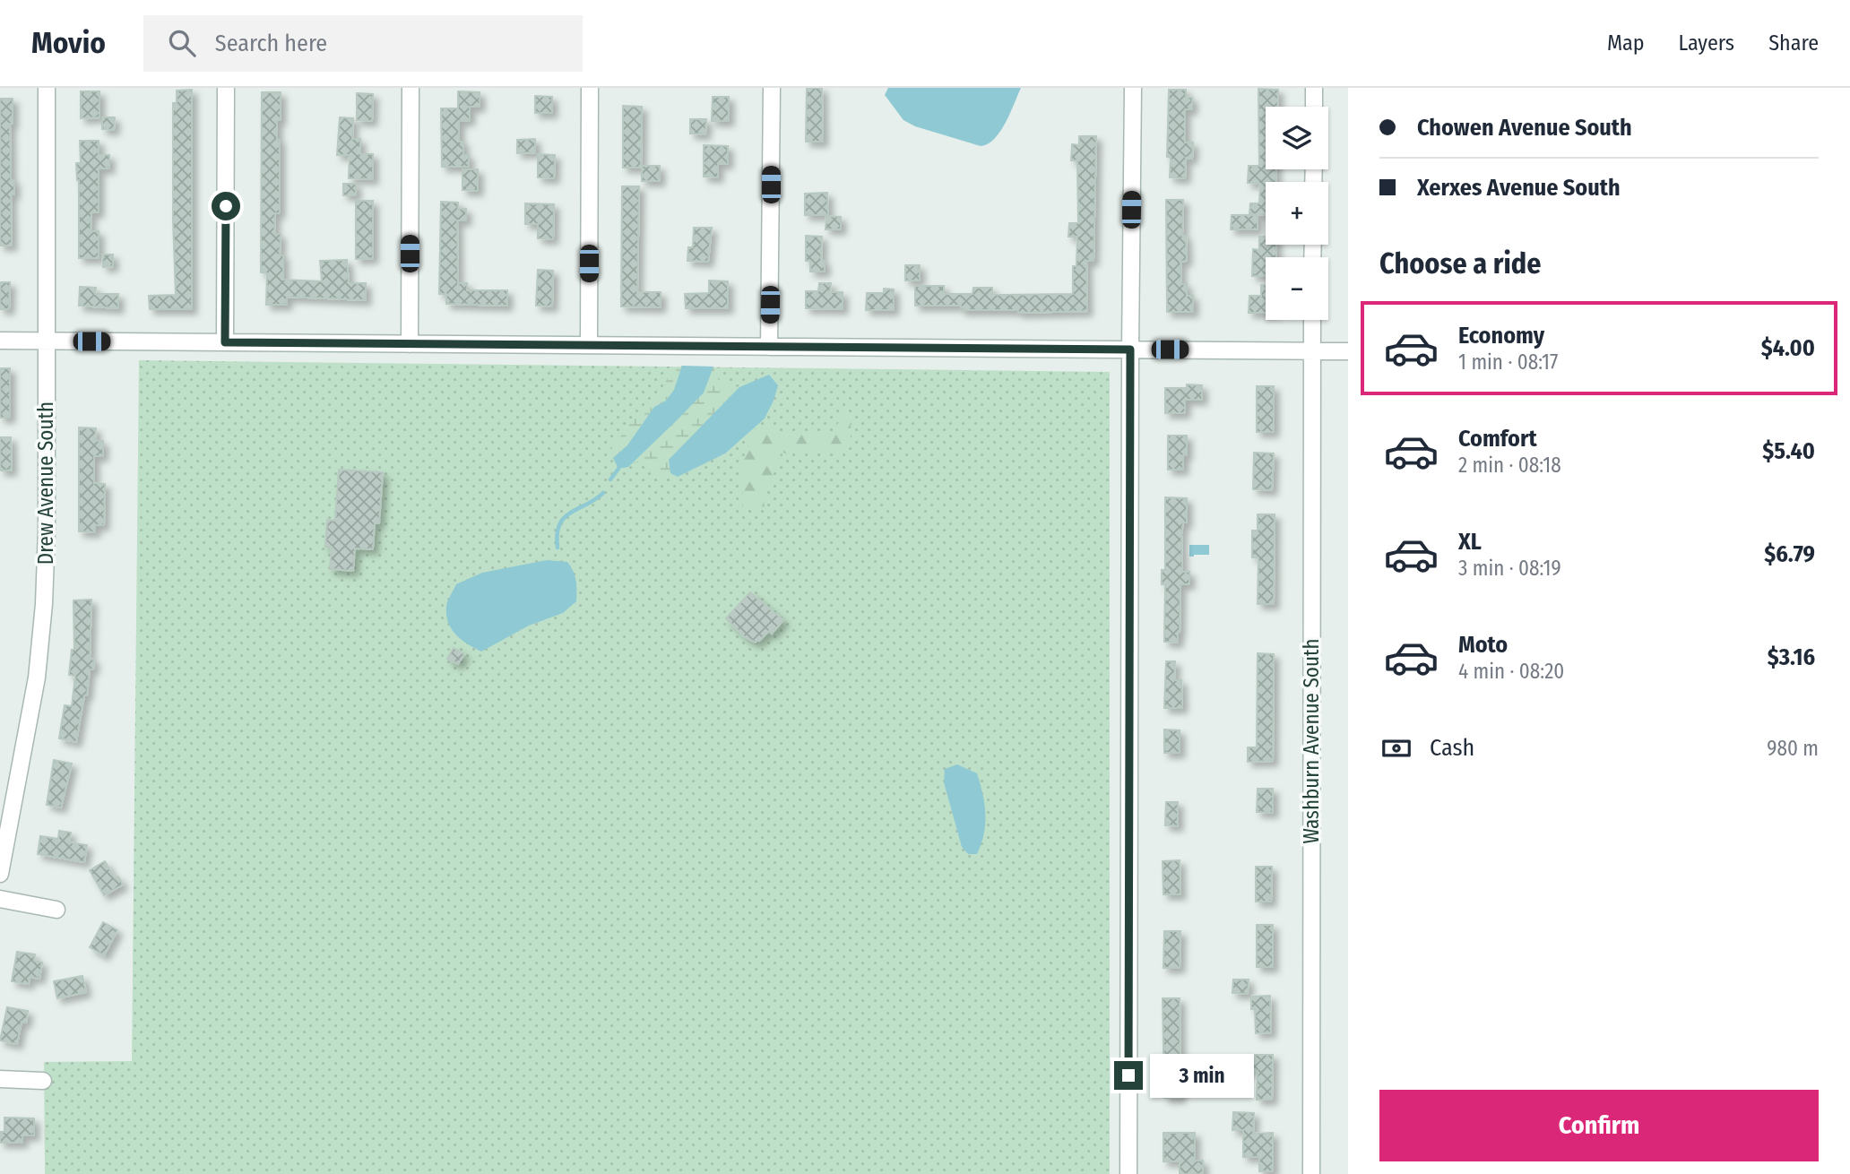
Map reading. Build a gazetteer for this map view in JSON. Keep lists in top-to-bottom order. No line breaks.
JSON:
{"streets":{"street":["Drew Avenue South","Washburn Avenue South"]},"page":{"header":"Movio","search":"Search here","nav":["Map","Layers","Share"],"banner":["Chowen Avenue South","Xerxes Avenue South"],"map_buttons":["+","−"],"heading":"Choose a ride","list":[{"name":"Economy","note":"1 min · 08:17","value":"$4.00"},{"name":"Comfort","note":"2 min · 08:18","value":"$5.40"},{"name":"XL","note":"3 min · 08:19","value":"$6.79"},{"name":"Moto","note":"4 min · 08:20","value":"$3.16"}],"pay":["Cash","980 m"],"bubble":"3 min","buttons":"Confirm"}}
